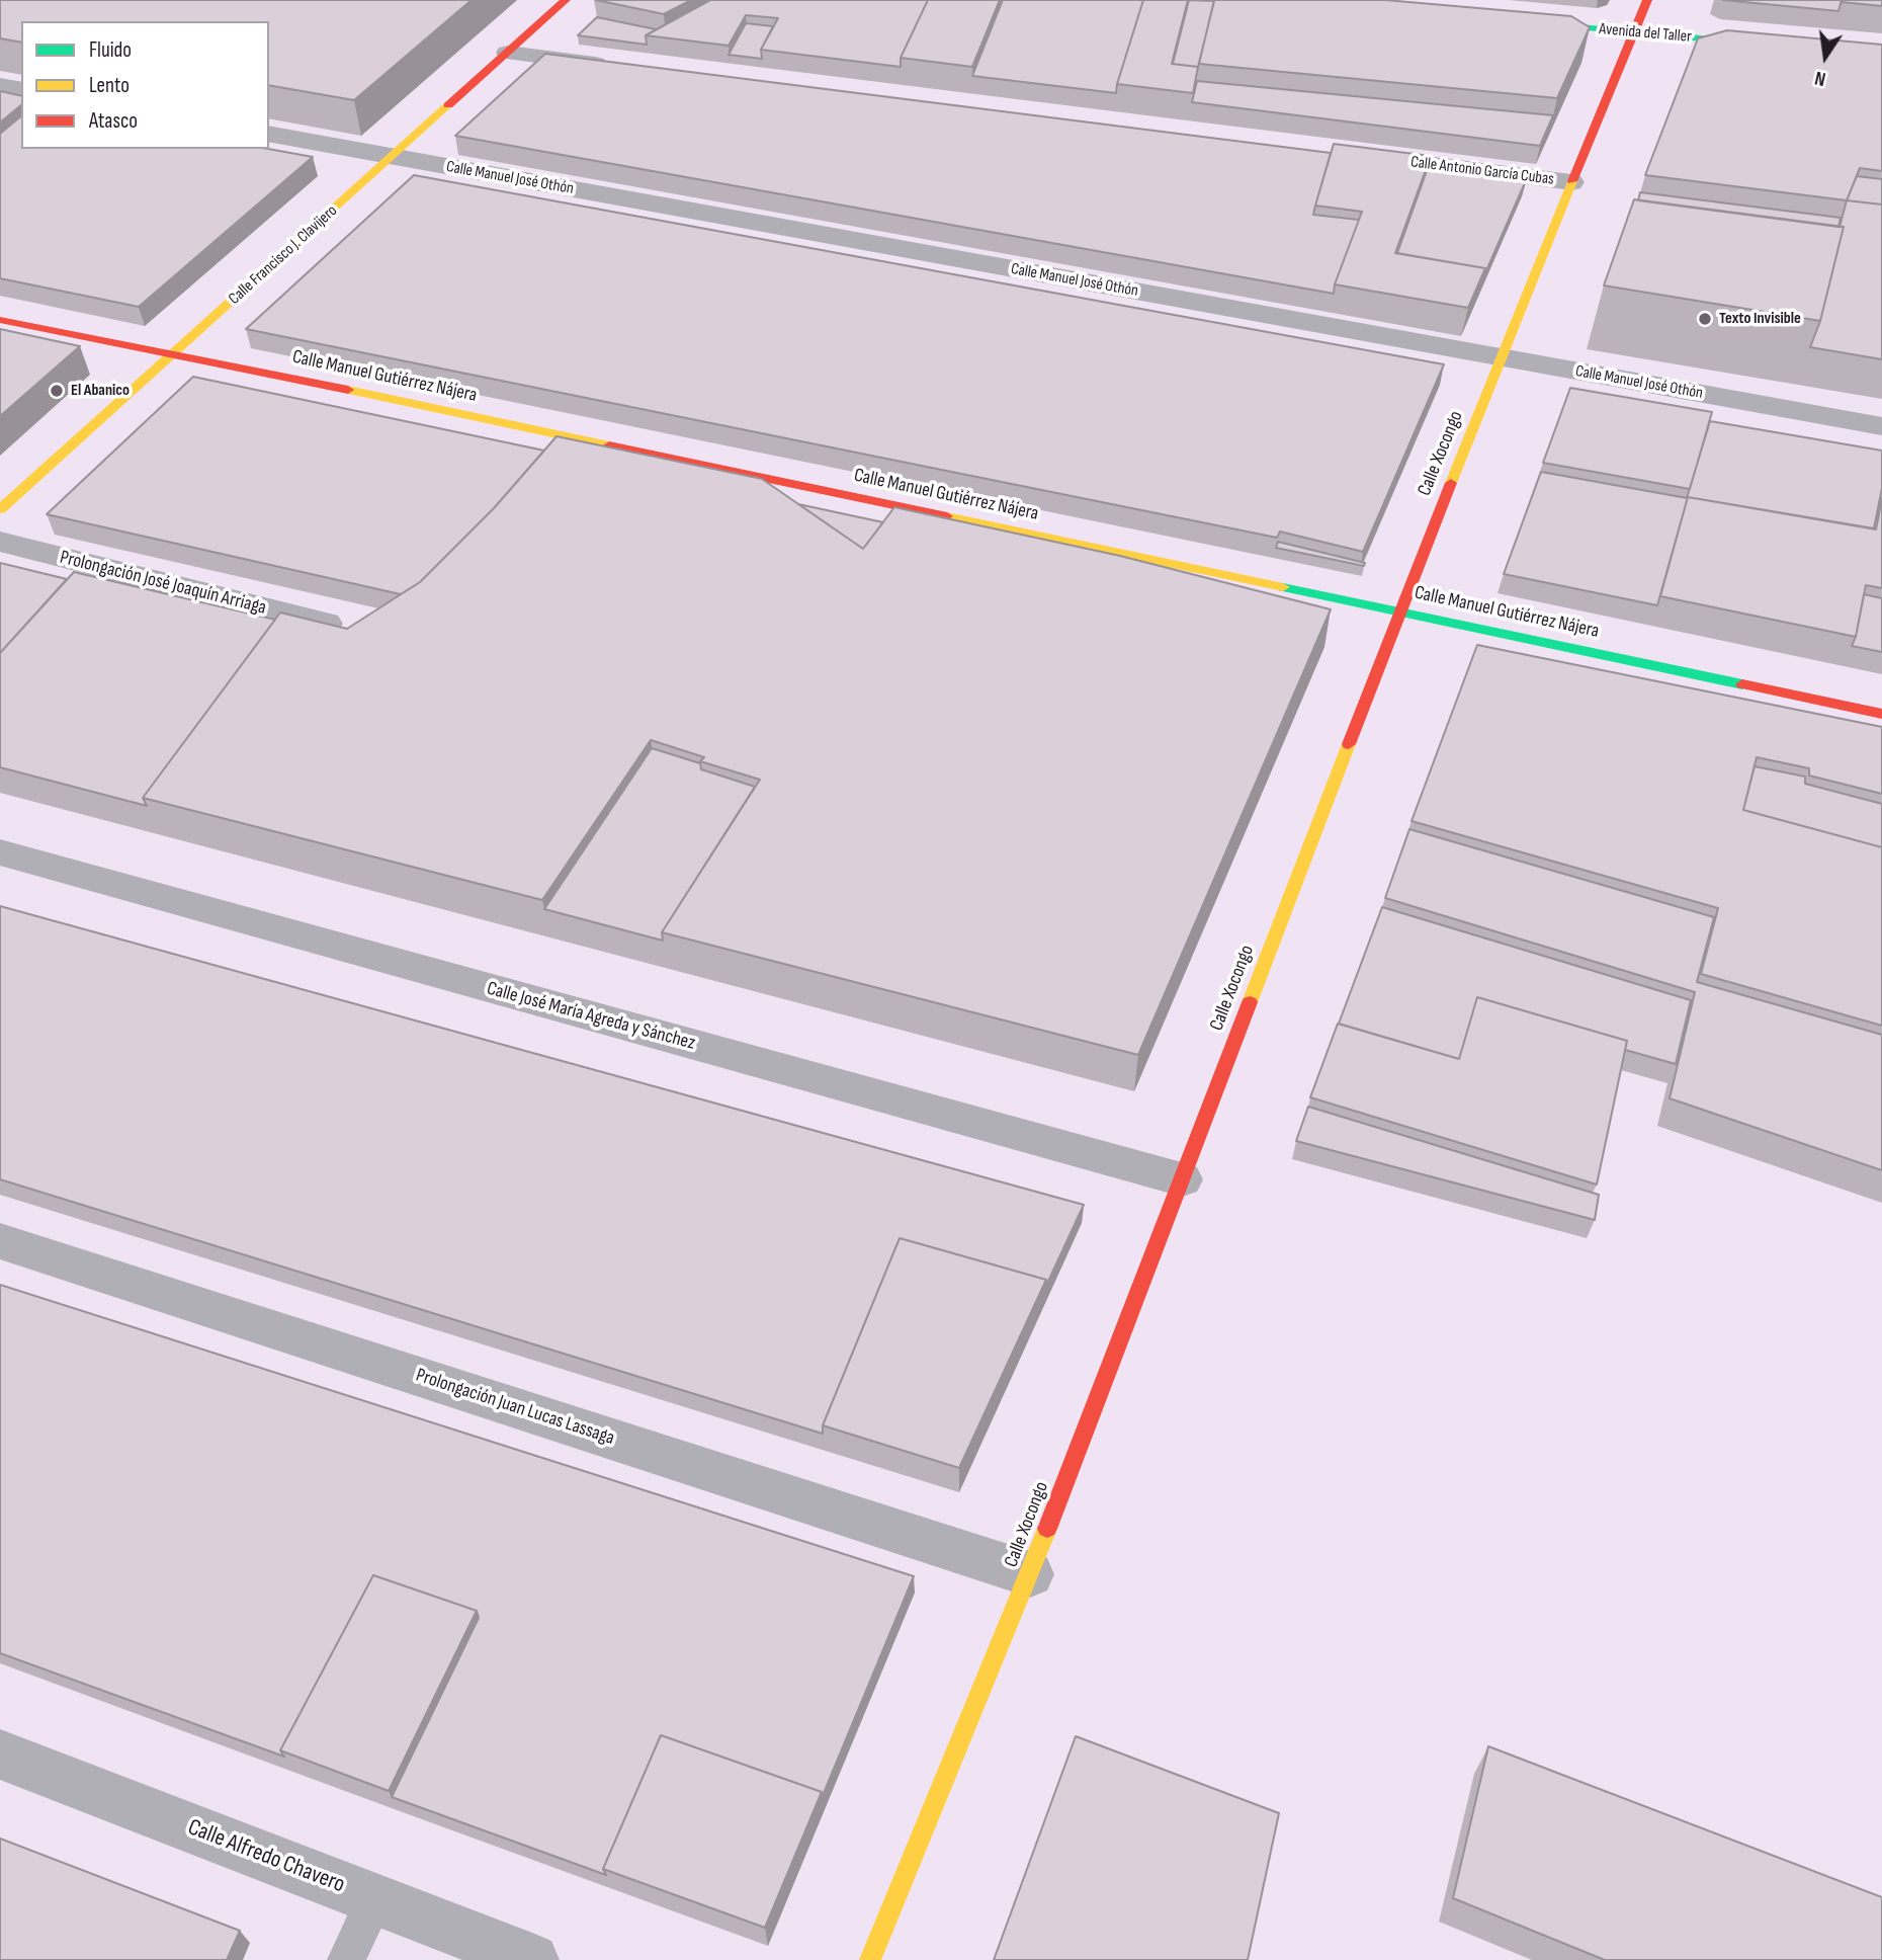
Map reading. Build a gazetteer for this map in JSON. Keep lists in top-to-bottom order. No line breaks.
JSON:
{"streets":{"street":["Avenida del Taller","Calle Antonio García Cubas","Calle Manuel José Othón","Calle Francisco J. Clavijero","Calle Manuel Gutiérrez Nájera","Calle Xocongo","Prolongación José Joaquín Arriaga","Calle José María Agreda y Sánchez","Prolongación Juan Lucas Lassaga","Calle Alfredo Chavero"]},"crossings":[["Avenida del Taller","Calle Xocongo"],["Calle Antonio García Cubas","Calle Xocongo"],["Calle Manuel José Othón","Calle Francisco J. Clavijero"],["Calle Manuel José Othón","Calle Xocongo"],["Calle Francisco J. Clavijero","Calle Manuel Gutiérrez Nájera"],["Calle Manuel Gutiérrez Nájera","Calle Xocongo"],["Calle Xocongo","Calle José María Agreda y Sánchez"],["Calle Xocongo","Prolongación Juan Lucas Lassaga"]],"places":["Texto Invisible","El Abanico"],"legend":["Fluido","Lento","Atasco"],"north":"bottom"}
